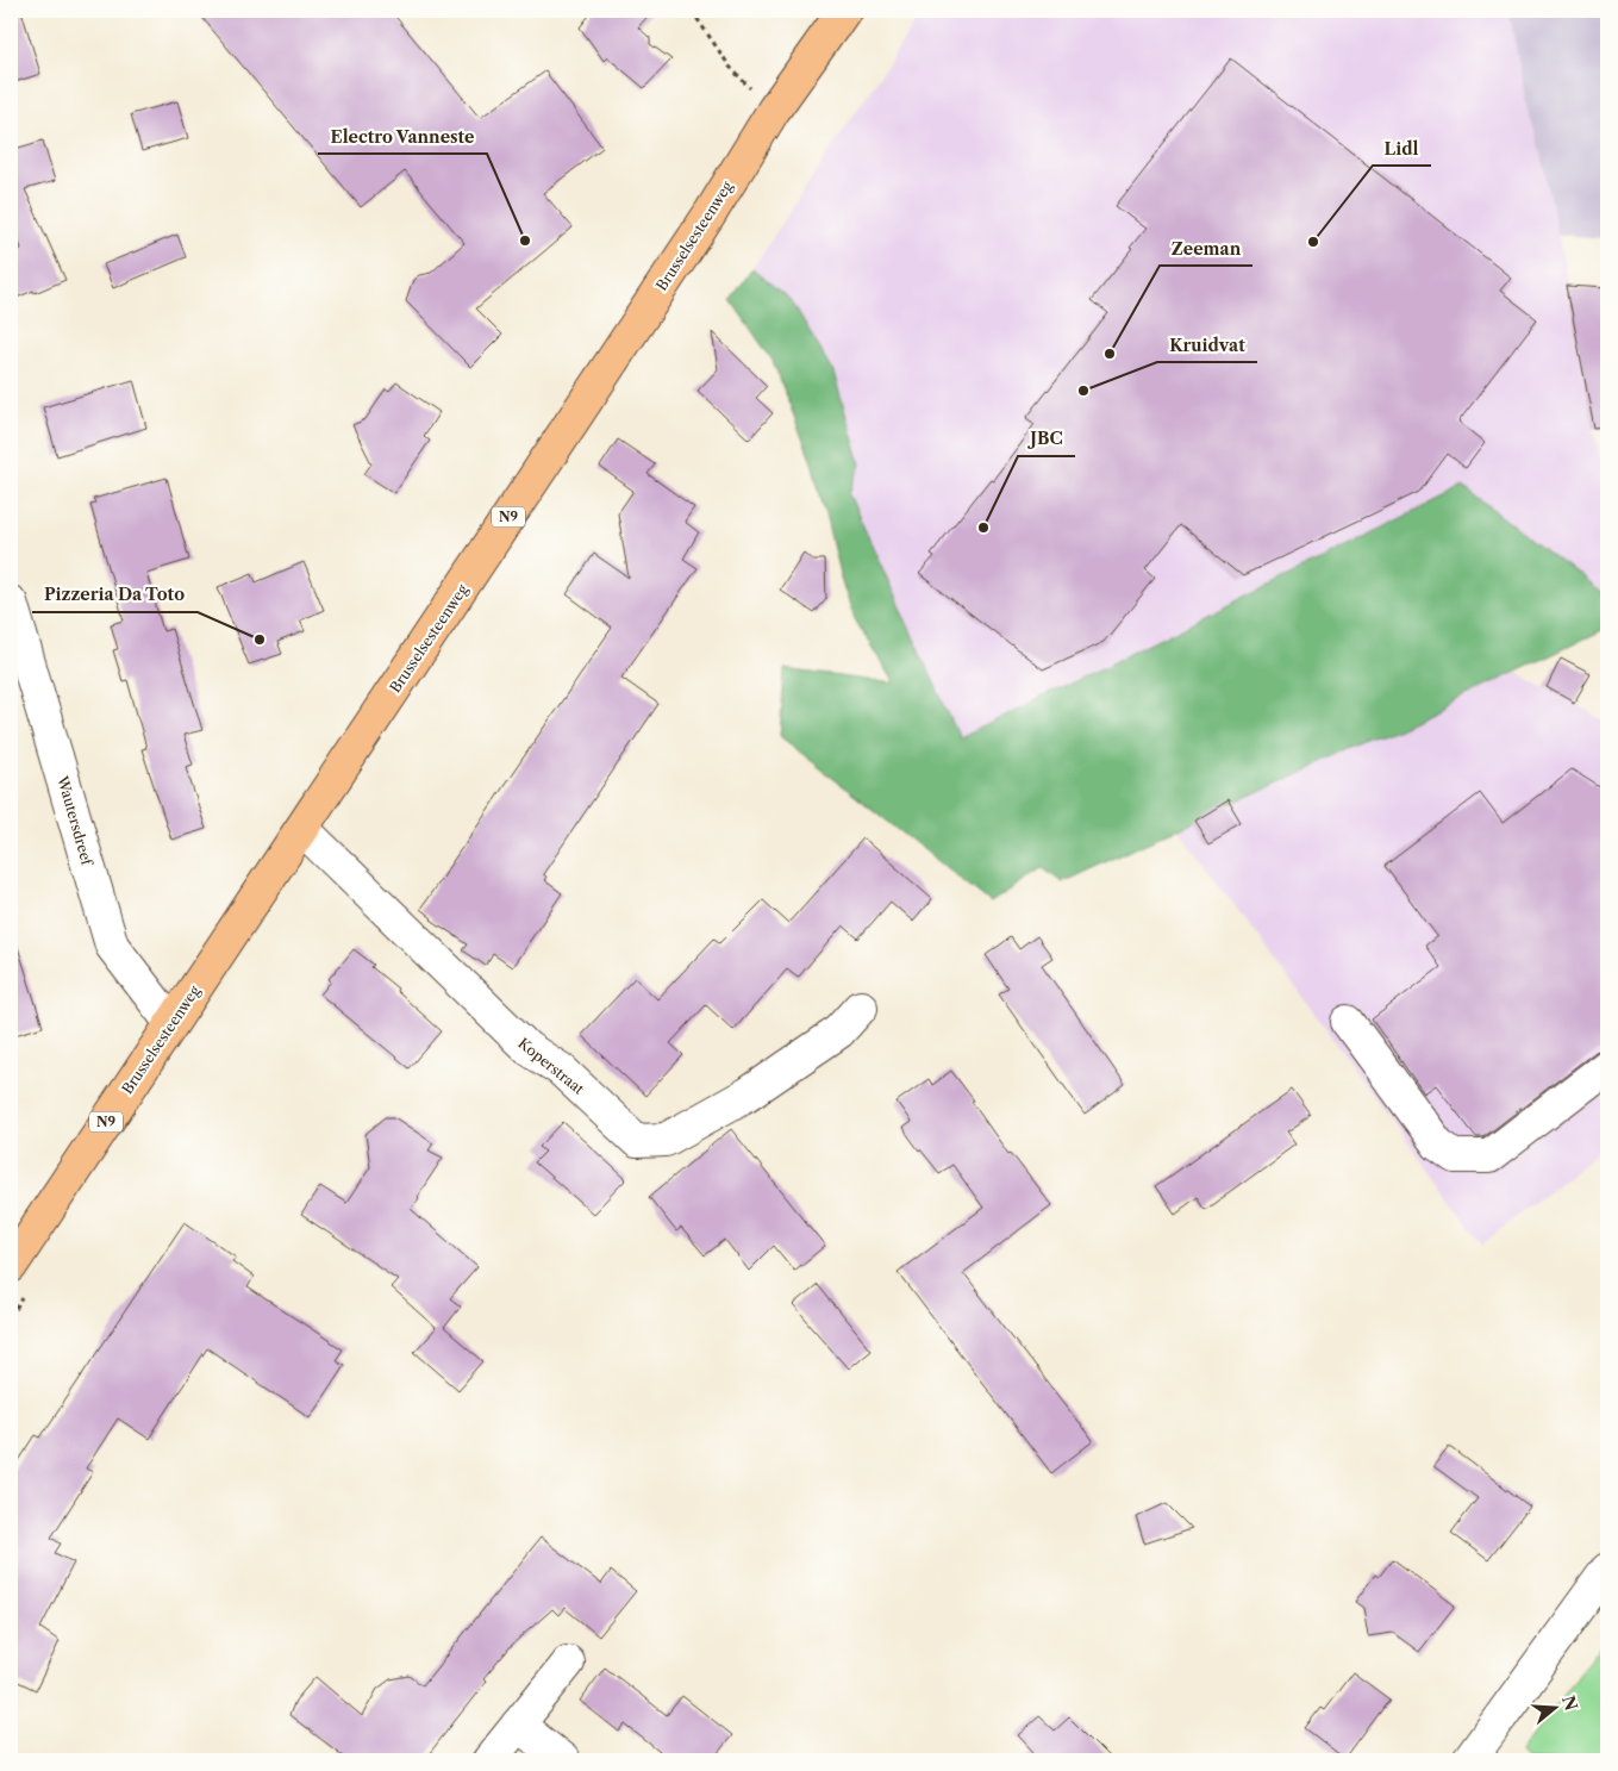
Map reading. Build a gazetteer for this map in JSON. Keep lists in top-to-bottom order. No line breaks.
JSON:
{"streets":{"main road":["Brusselsesteenweg","N9"],"street":["Wautersdreef","Koperstraat"]},"crossings":[["Brusselsesteenweg","Wautersdreef"],["Brusselsesteenweg","Koperstraat"]],"places":["Electro Vanneste","Lidl","Zeeman","Kruidvat","JBC","Pizzeria Da Toto"],"north":"right"}
